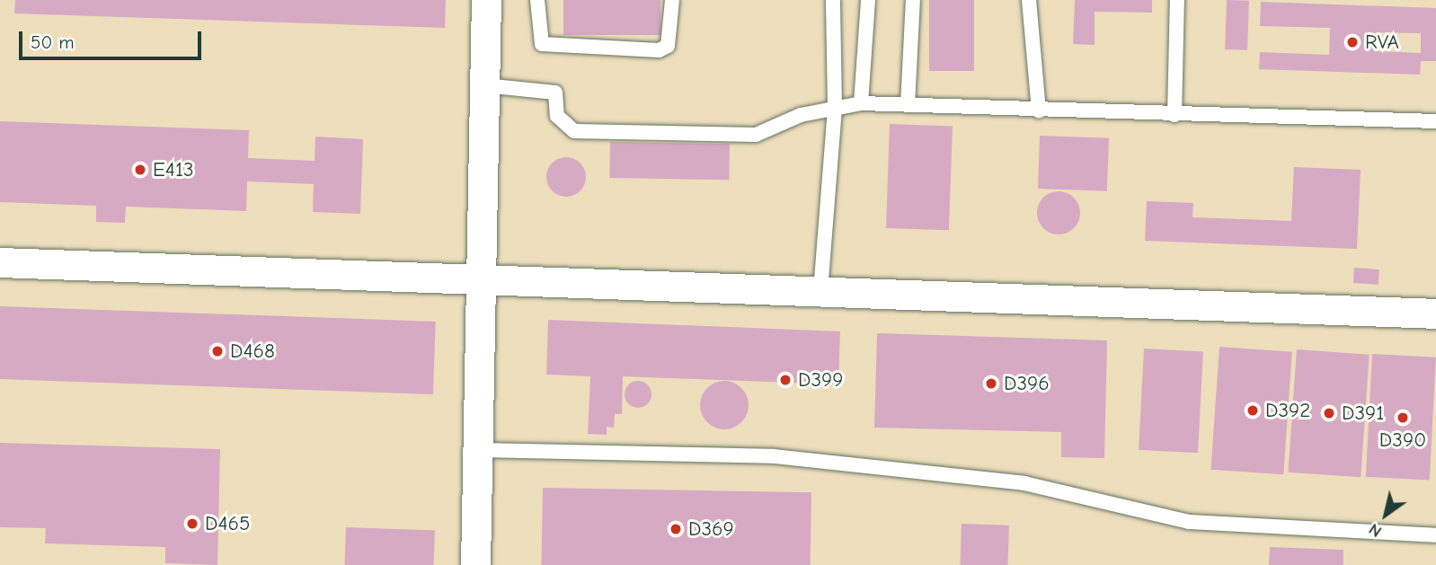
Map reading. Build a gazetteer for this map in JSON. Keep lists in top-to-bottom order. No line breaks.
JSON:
{"places":["RVA","E413","D468","D399","D396","D392","D391","D390","D465","D369"],"scale_bar":"50 m","north":"bottom left"}
